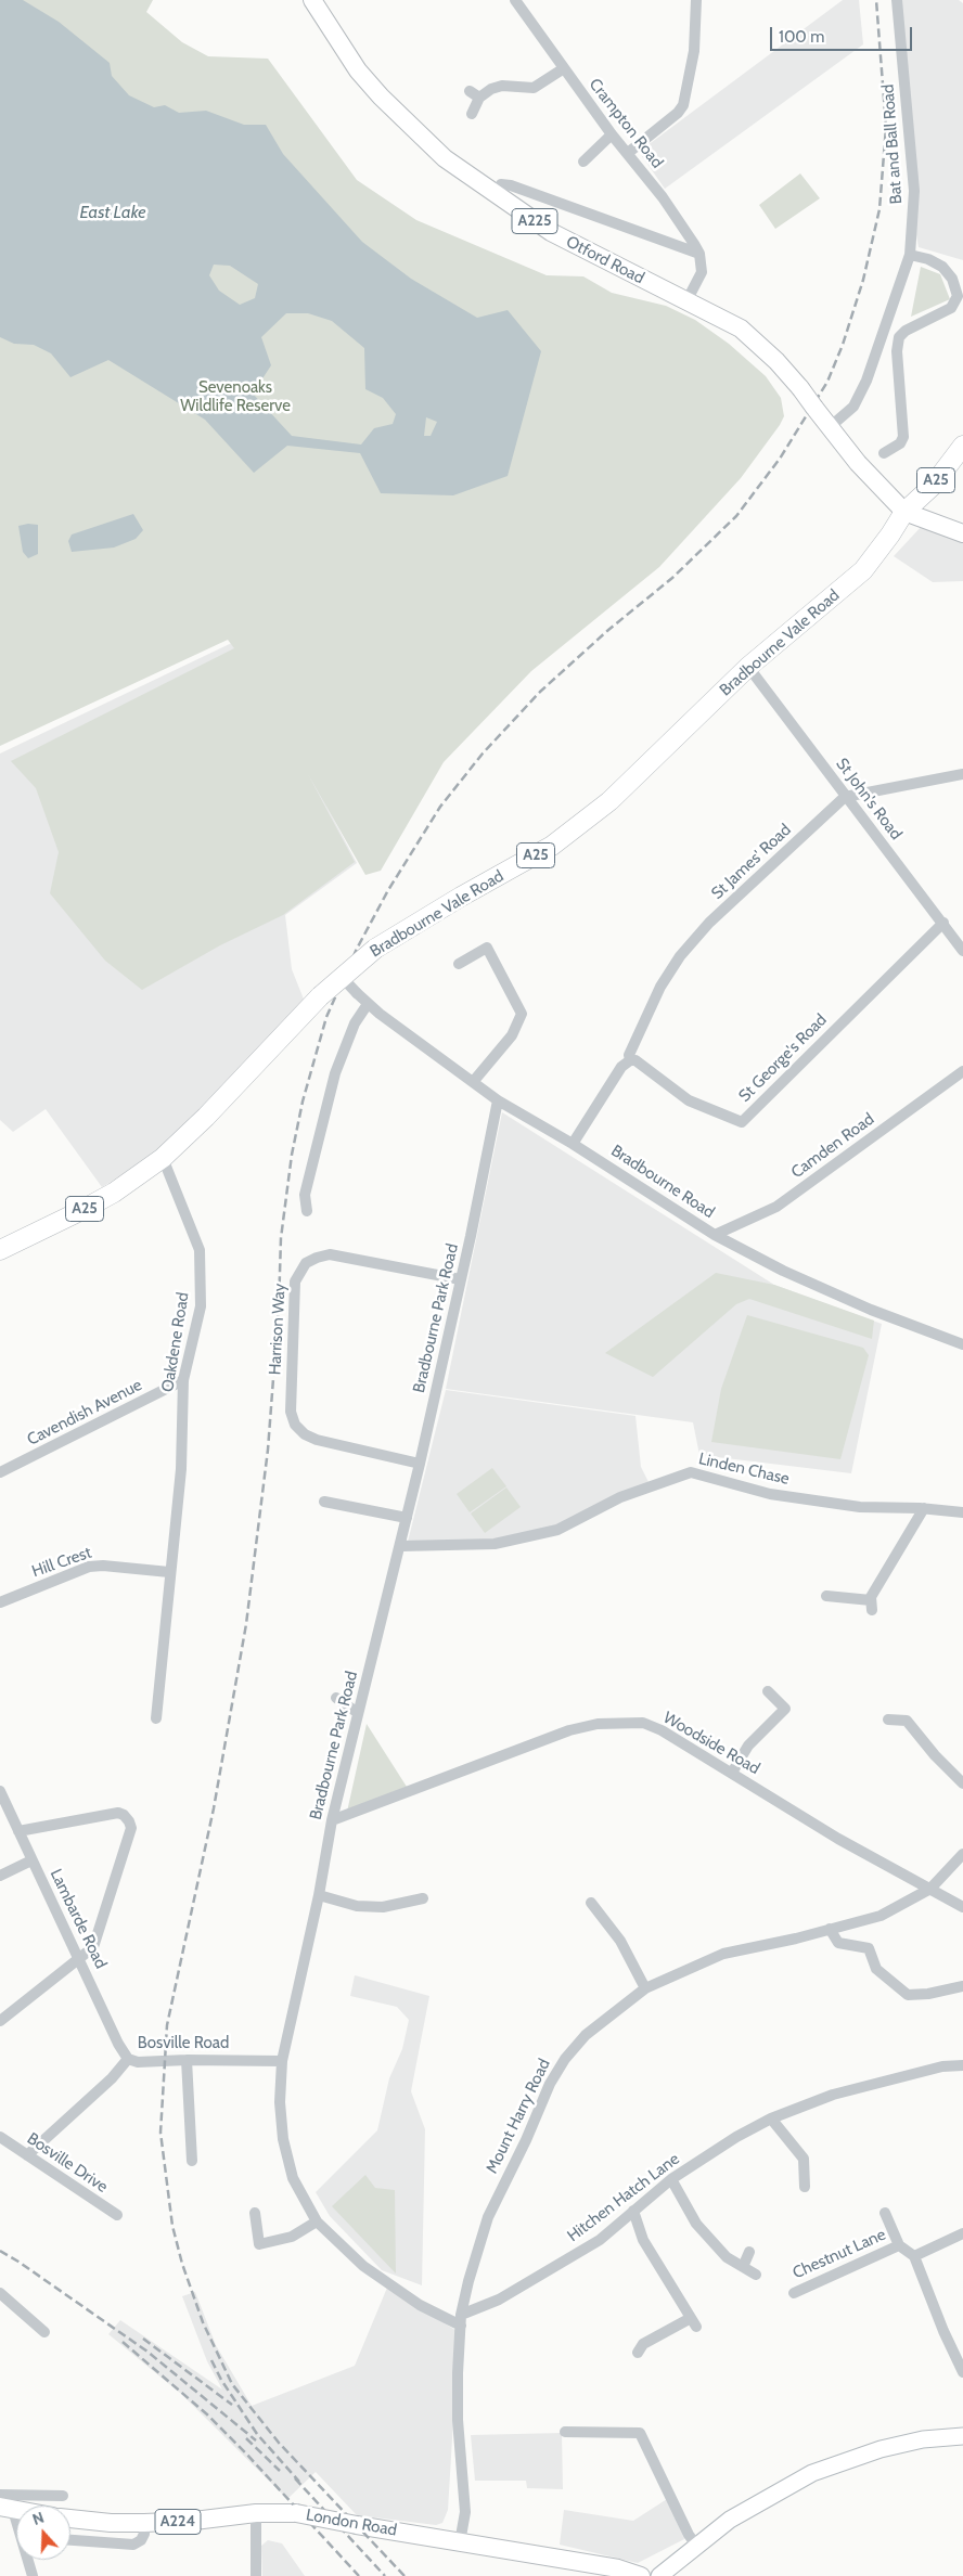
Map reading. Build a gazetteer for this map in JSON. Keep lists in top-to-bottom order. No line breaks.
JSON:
{"streets":{"highway":["A25","Bradbourne Vale Road"],"main road":["A225","Otford Road","A224","London Road"],"street":["Crampton Road","Bat and Ball Road","St John's Road","St James' Road","St George's Road","Camden Road","Bradbourne Road","Bradbourne Park Road","Harrison Way","Oakdene Road","Cavendish Avenue","Linden Chase","Hill Crest","Woodside Road","Lambarde Road","Bosville Road","Mount Harry Road","Bosville Drive","Hitchen Hatch Lane","Chestnut Lane"]},"crossings":[["Crampton Road","Otford Road"],["Bat and Ball Road","Otford Road"],["A225","Otford Road"],["A225","A25"],["A225","Bradbourne Vale Road"],["Otford Road","A25"],["Otford Road","Bradbourne Vale Road"],["A25","Bradbourne Vale Road"],["Bradbourne Vale Road","St John's Road"],["Bradbourne Vale Road","Bradbourne Road"],["Bradbourne Vale Road","Oakdene Road"],["St John's Road","St James' Road"],["St John's Road","St George's Road"],["St James' Road","St George's Road"],["Camden Road","Bradbourne Road"],["Bradbourne Road","Bradbourne Park Road"],["Bradbourne Park Road","Harrison Way"],["Bradbourne Park Road","Linden Chase"],["Bradbourne Park Road","Woodside Road"],["Bradbourne Park Road","Bosville Road"],["Bradbourne Park Road","Mount Harry Road"],["Bradbourne Park Road","Hitchen Hatch Lane"],["Oakdene Road","Cavendish Avenue"],["Oakdene Road","Hill Crest"],["Woodside Road","Mount Harry Road"],["Lambarde Road","Bosville Road"],["Bosville Road","Bosville Drive"],["Mount Harry Road","Hitchen Hatch Lane"]],"water":["East Lake"],"parks":["Sevenoaks Wildlife Reserve"],"scale_bar":"100 m","north":"top"}
